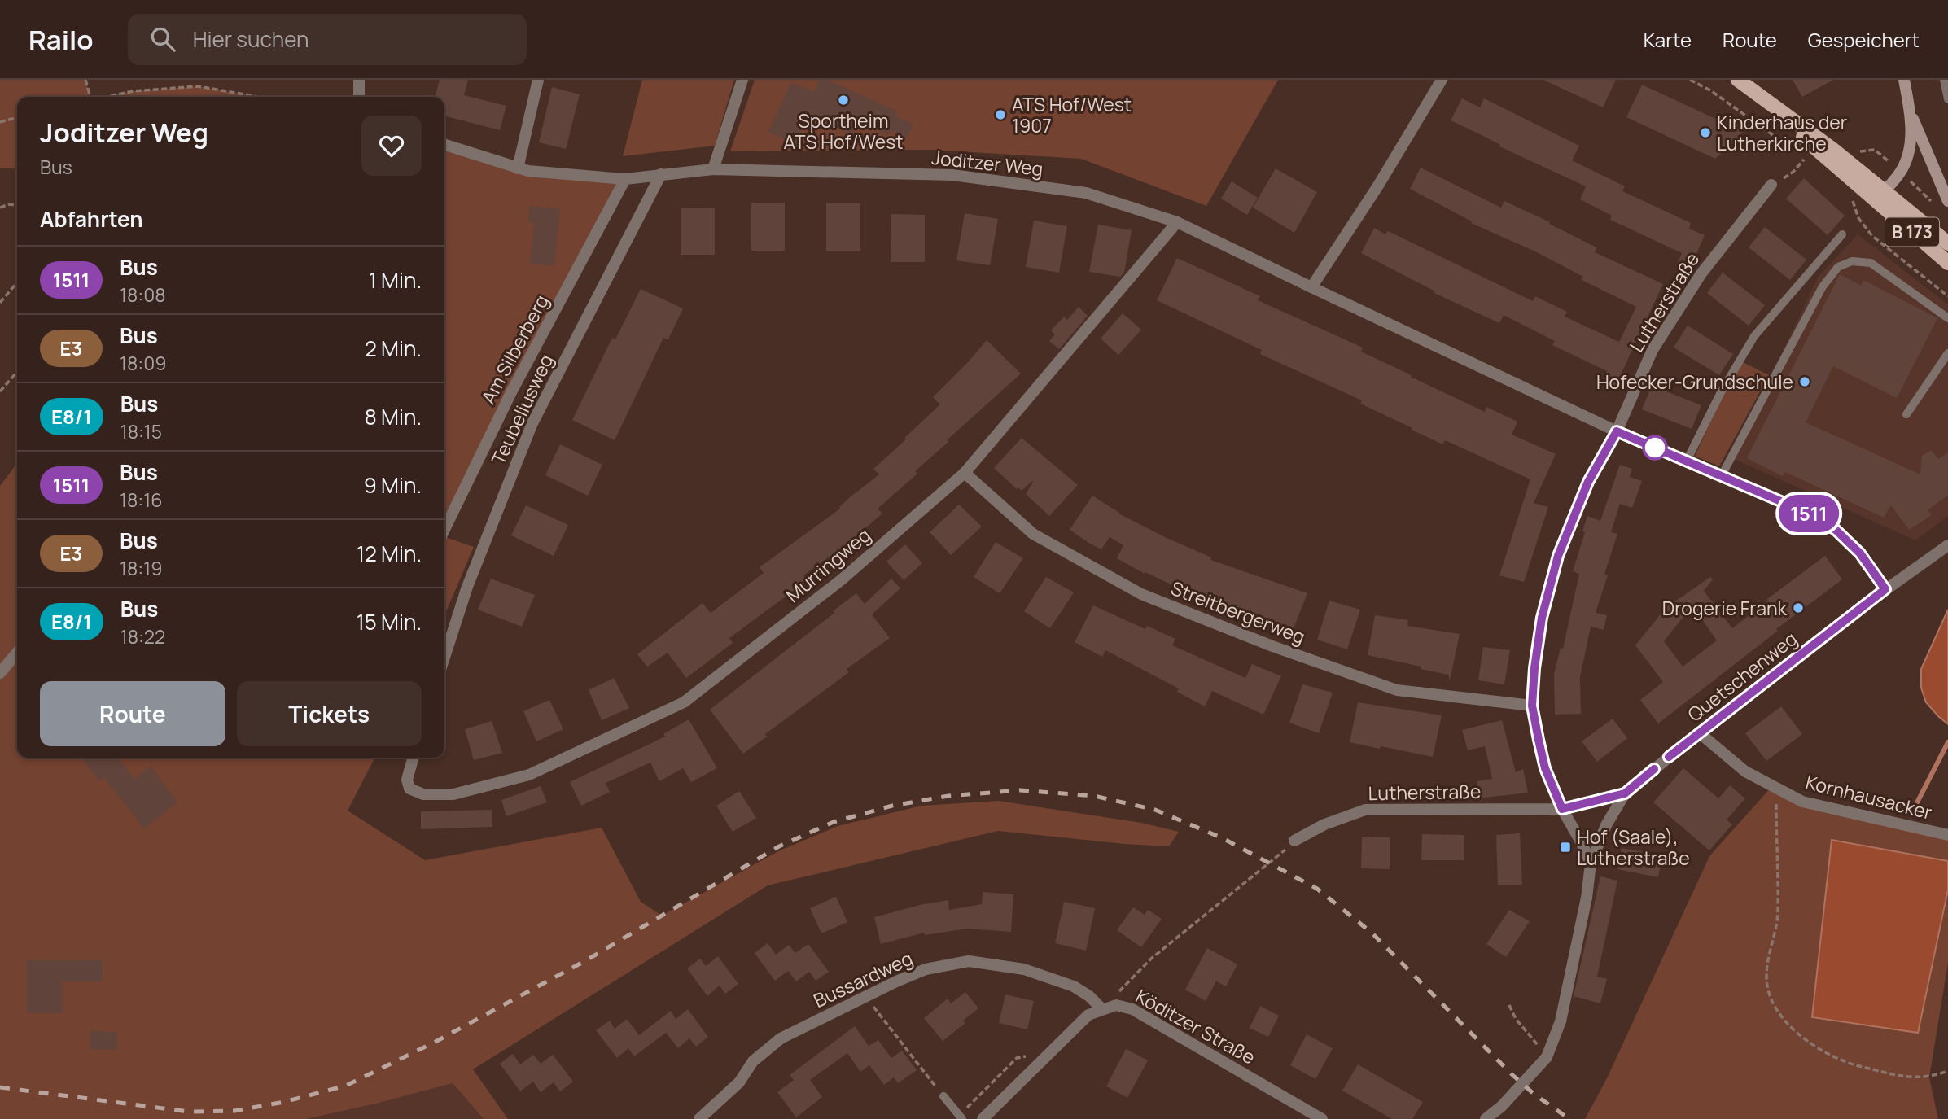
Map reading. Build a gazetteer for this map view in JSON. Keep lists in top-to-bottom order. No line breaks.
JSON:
{"streets":{"main road":["B 173"],"street":["Joditzer Weg","Lutherstraße","Am Silberberg","Teubeliusweg","Murringweg","Streitbergerweg","Quetschenweg","Kornhausacker","Bussardweg","Köditzer Straße"]},"crossings":[["Joditzer Weg","Lutherstraße"],["Joditzer Weg","Am Silberberg"],["Joditzer Weg","Teubeliusweg"],["Joditzer Weg","Murringweg"],["Lutherstraße","Streitbergerweg"],["Lutherstraße","Quetschenweg"],["Murringweg","Streitbergerweg"],["Quetschenweg","Kornhausacker"],["Bussardweg","Köditzer Straße"]],"places":{"other":["Sportheim ATS Hof/West","ATS Hof/West 1907","Kinderhaus der Lutherkirche","Hofecker-Grundschule","Drogerie Frank"],"transit":["Hof (Saale), Lutherstraße"]},"lines":["bus line 1511"],"page":{"header":"Railo","search":"Hier suchen","nav":["Karte","Route","Gespeichert"],"on_map":"1511","heading":[["Joditzer Weg","Bus"],"Abfahrten"],"list":[{"mark":"1511","name":"Bus","note":"18:08","value":"1 Min."},{"mark":"E3","name":"Bus","note":"18:09","value":"2 Min."},{"mark":"E8/1","name":"Bus","note":"18:15","value":"8 Min."},{"mark":"1511","name":"Bus","note":"18:16","value":"9 Min."},{"mark":"E3","name":"Bus","note":"18:19","value":"12 Min."},{"mark":"E8/1","name":"Bus","note":"18:22","value":"15 Min."}],"buttons":["Route","Tickets"]}}
